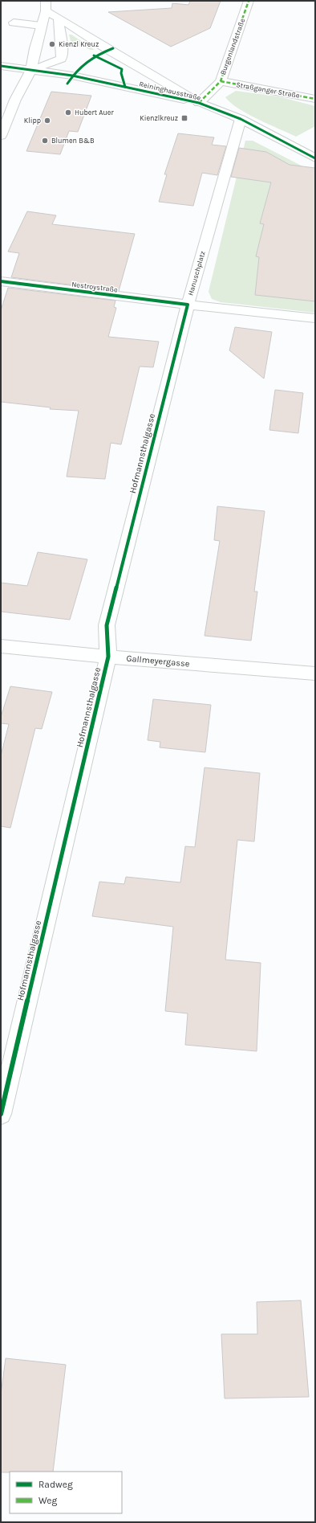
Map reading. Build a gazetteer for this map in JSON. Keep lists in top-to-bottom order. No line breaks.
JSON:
{"streets":{"street":["Burgenlandstraße","Straßganger Straße","Reininghausstraße","Hanuschplatz","Nestroystraße","Hofmannsthalgasse","Gallmeyergasse"]},"crossings":[["Burgenlandstraße","Straßganger Straße"],["Burgenlandstraße","Reininghausstraße"],["Reininghausstraße","Hanuschplatz"],["Hanuschplatz","Nestroystraße"],["Hanuschplatz","Hofmannsthalgasse"],["Nestroystraße","Hofmannsthalgasse"],["Hofmannsthalgasse","Gallmeyergasse"]],"places":{"other":["Kienzl Kreuz","Hubert Auer","Klipp","Blumen B&B"],"transit":["Kienzlkreuz"]},"legend":["Radweg","Weg"]}
